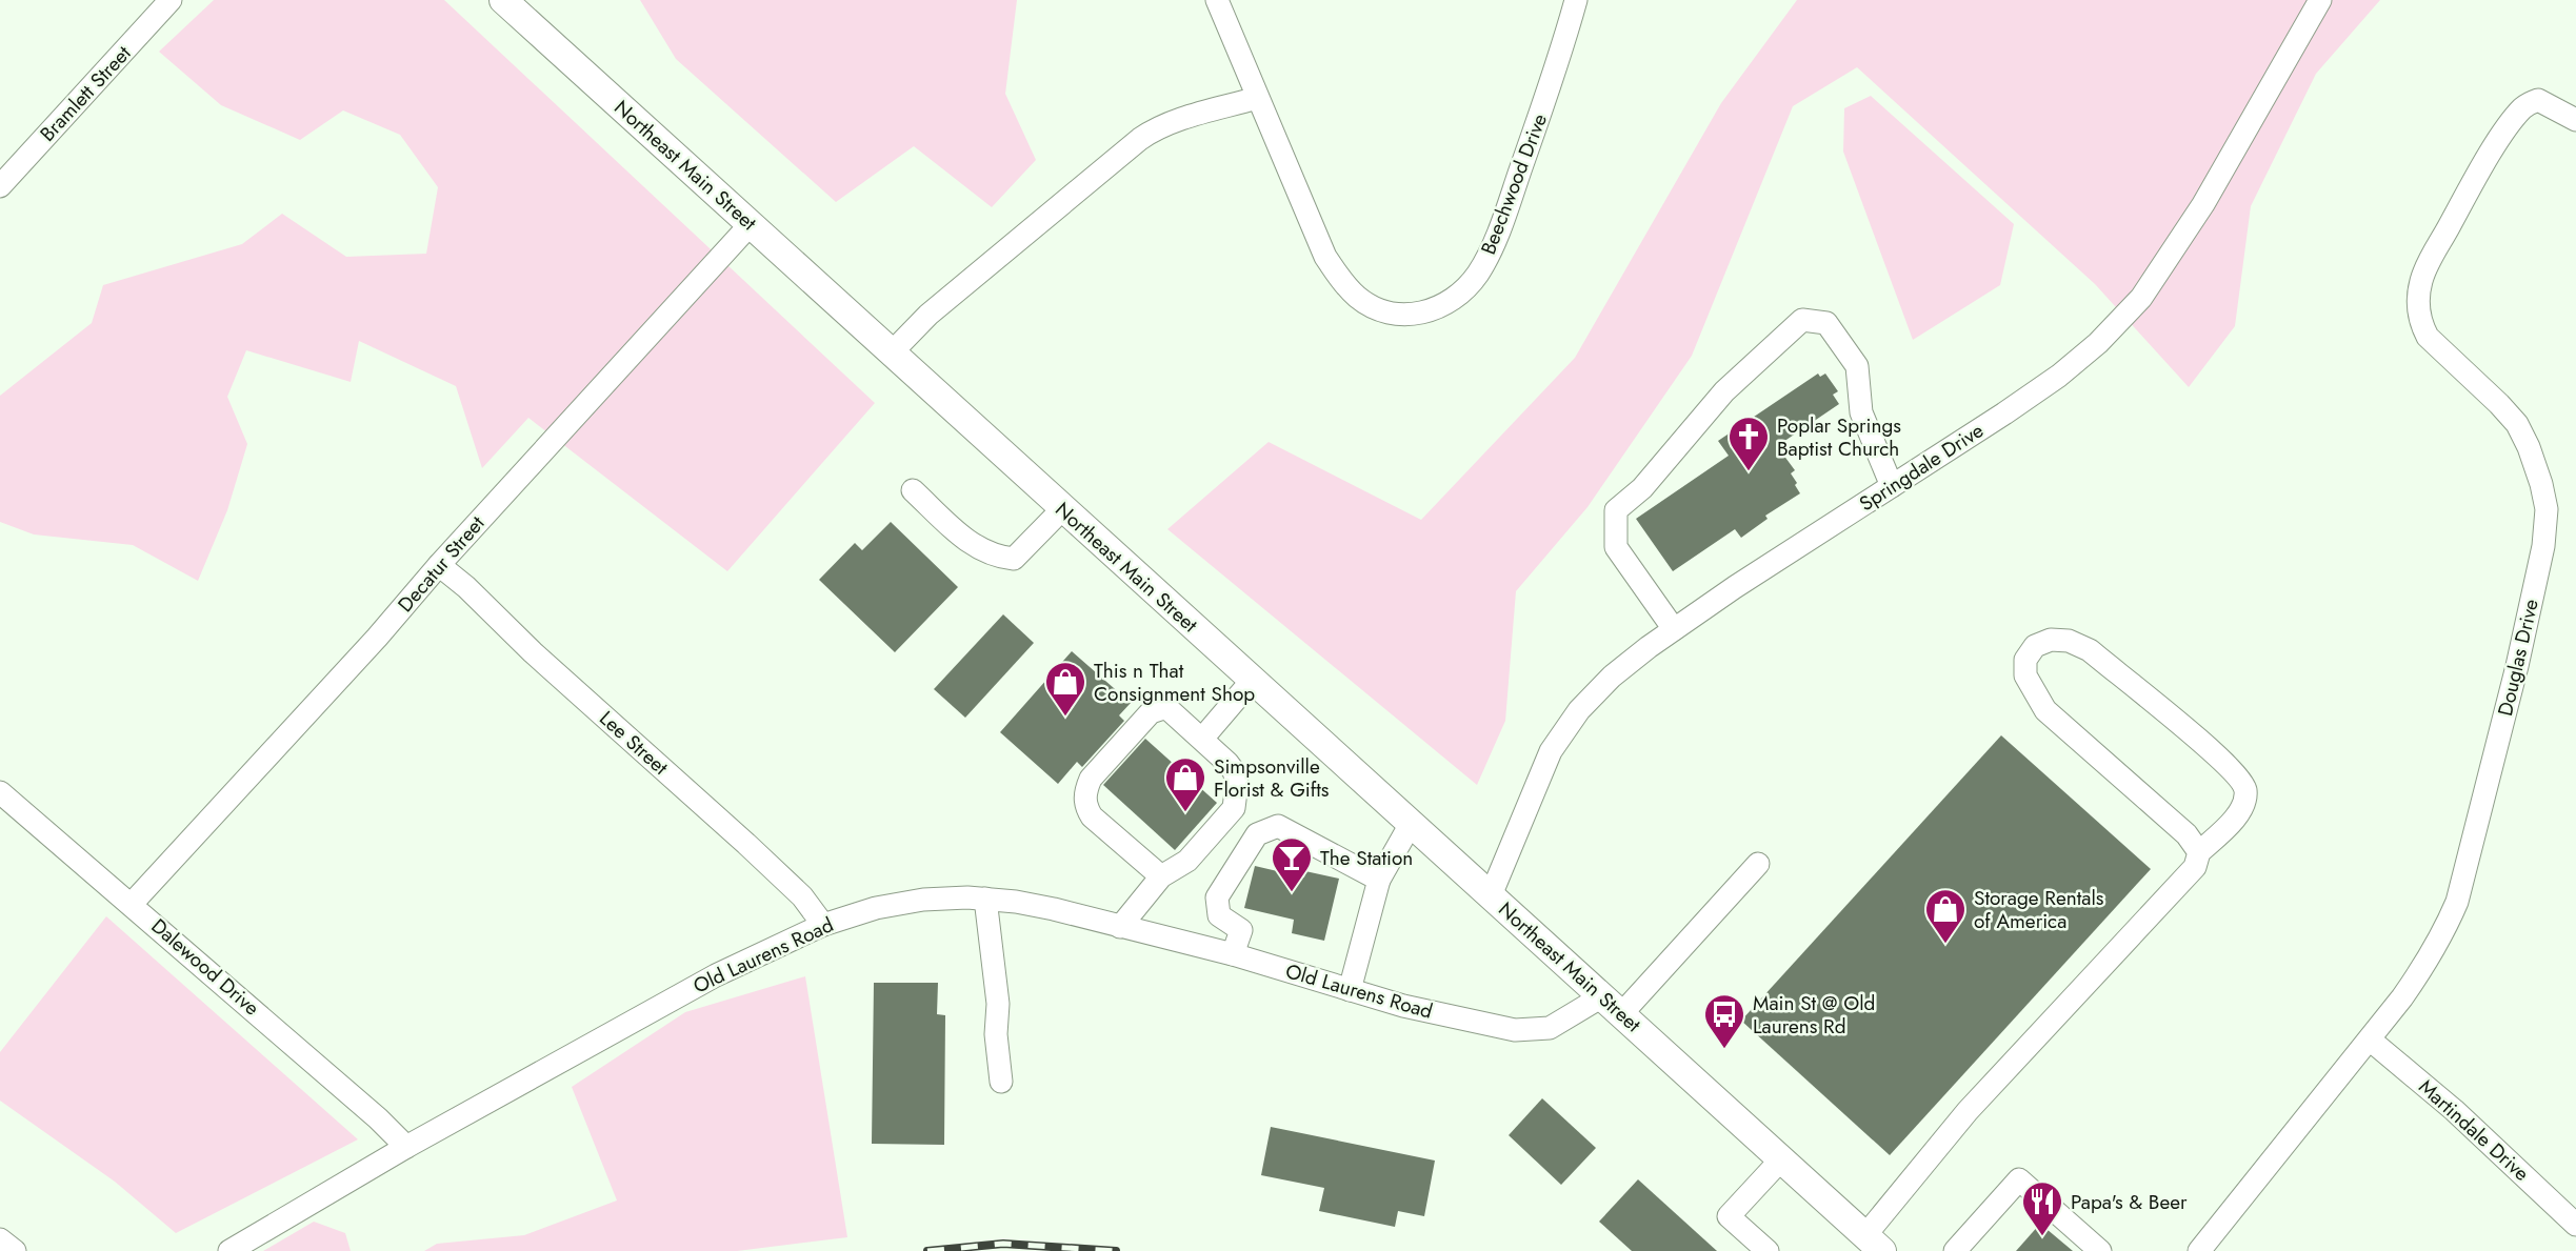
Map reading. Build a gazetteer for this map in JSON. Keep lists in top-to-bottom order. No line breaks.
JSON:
{"streets":{"main road":["Northeast Main Street"],"street":["Bramlett Street","Beechwood Drive","Springdale Drive","Decatur Street","Douglas Drive","Lee Street","Old Laurens Road","Dalewood Drive","Martindale Drive"]},"crossings":[["Northeast Main Street","Springdale Drive"],["Northeast Main Street","Decatur Street"],["Northeast Main Street","Old Laurens Road"],["Decatur Street","Lee Street"],["Decatur Street","Dalewood Drive"],["Douglas Drive","Martindale Drive"],["Lee Street","Old Laurens Road"],["Old Laurens Road","Dalewood Drive"]],"places":{"church":["Poplar Springs Baptist Church"],"shop":["This n That Consignment Shop","Simpsonville Florist & Gifts","Storage Rentals of America"],"bar":["The Station"],"bus stop":["Main St @ Old Laurens Rd"],"restaurant":["Papa's & Beer"]}}
